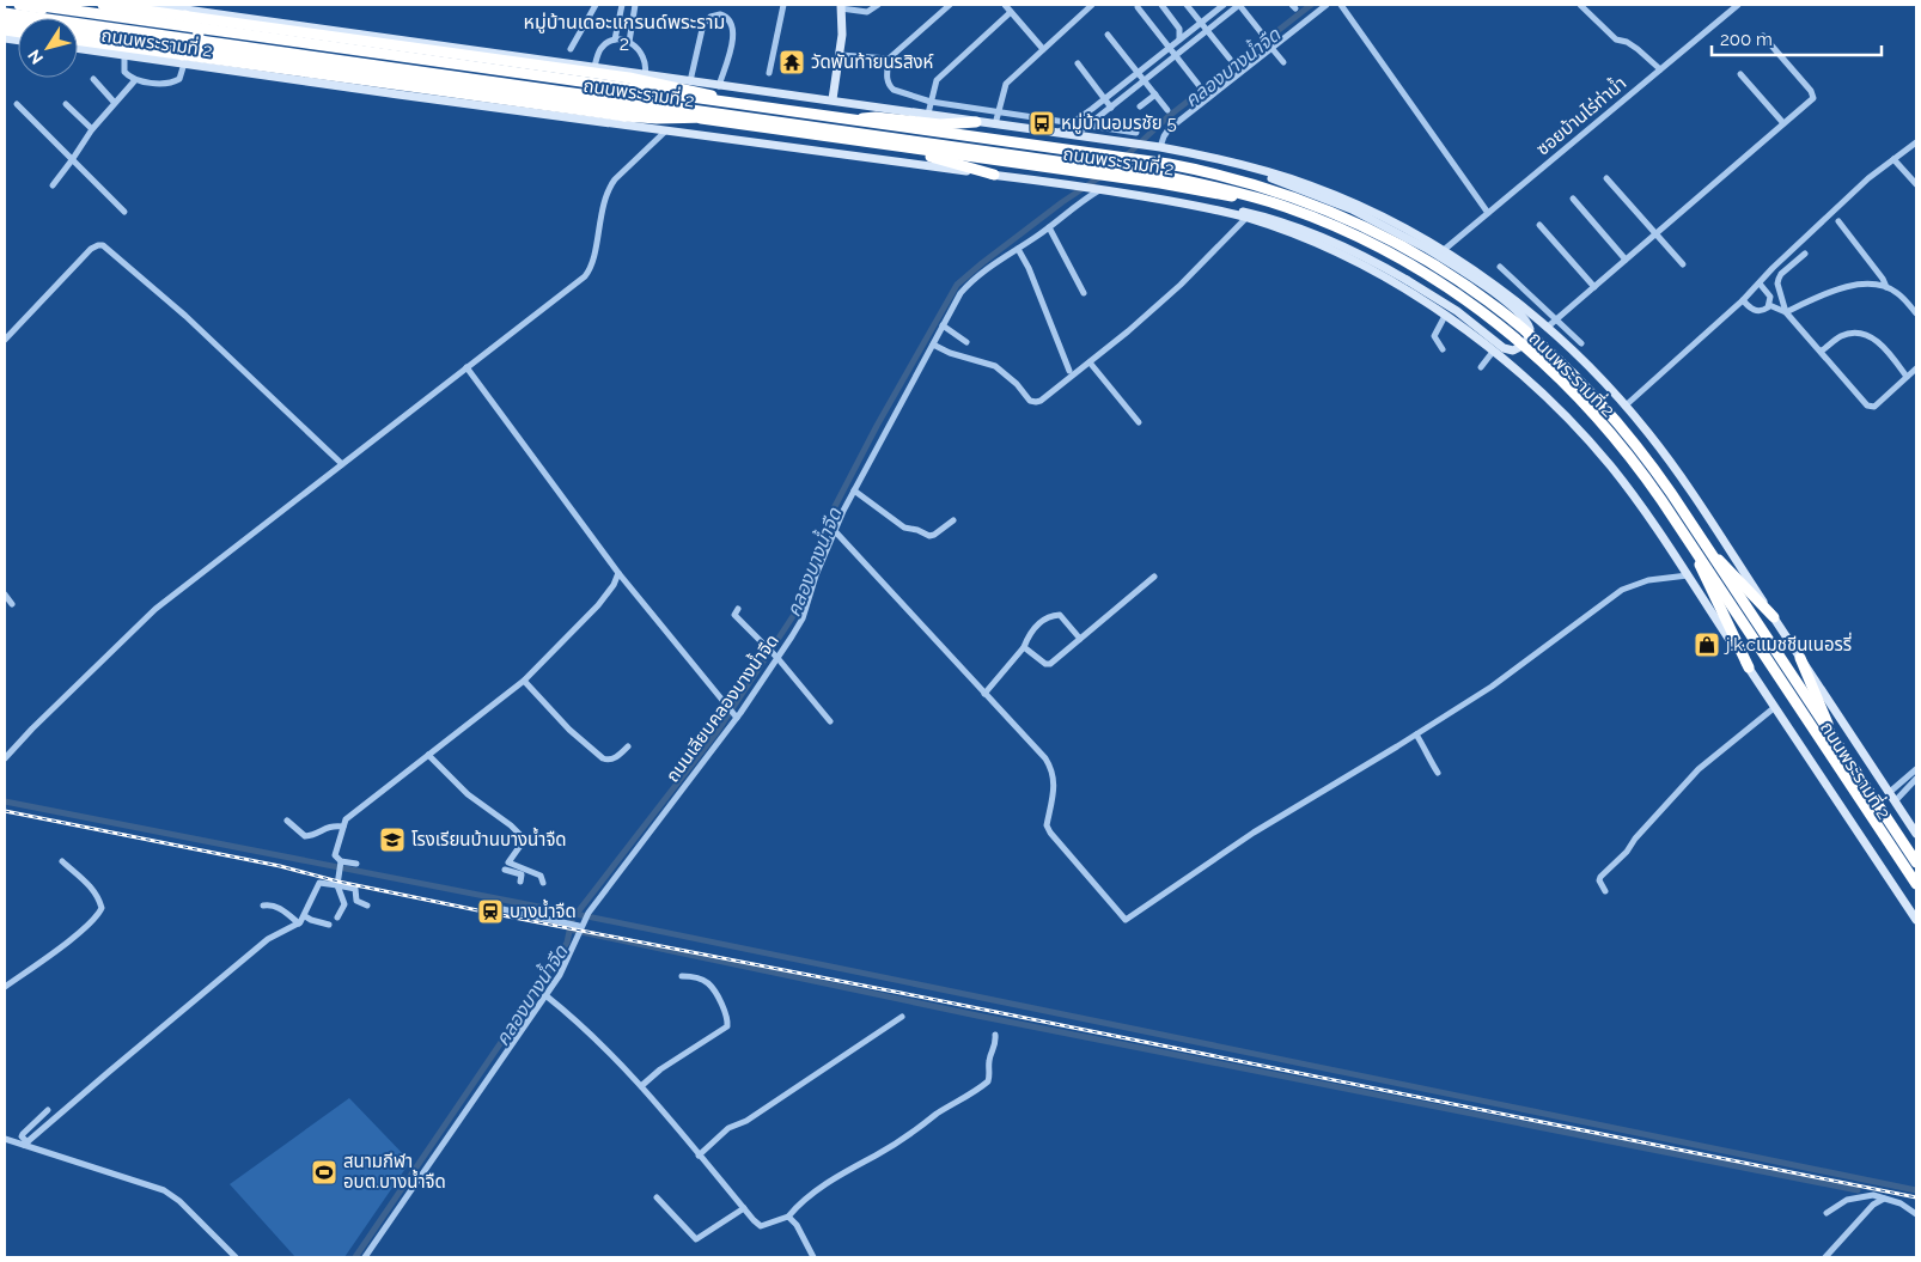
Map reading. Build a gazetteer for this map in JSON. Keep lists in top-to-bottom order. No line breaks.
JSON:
{"streets":{"highway":["ถนนพระรามที่ 2"],"street":["ซอยบ้านไร่ท่าน้ำ","ถนนเลียบคลองบางน้ำจืด"]},"crossings":[["ถนนพระรามที่ 2","ซอยบ้านไร่ท่าน้ำ"],["ถนนพระรามที่ 2","ถนนเลียบคลองบางน้ำจืด"]],"districts":["หมู่บ้านเดอะแกรนด์พระราม 2"],"water":["คลองบางน้ำจืด"],"places":{"temple":["วัดพันท้ายนรสิงห์"],"bus stop":["หมู่บ้านอมรชัย 5"],"shop":["j.k.cแมชชีนเนอรรี่"],"school or university":["โรงเรียนบ้านบางนํ้าจืด"],"station":["บางน้ำจืด"],"sports":["สนามกีฬา อบต.บางน้ำจืด"]},"scale_bar":"200 m","north":"bottom left"}
